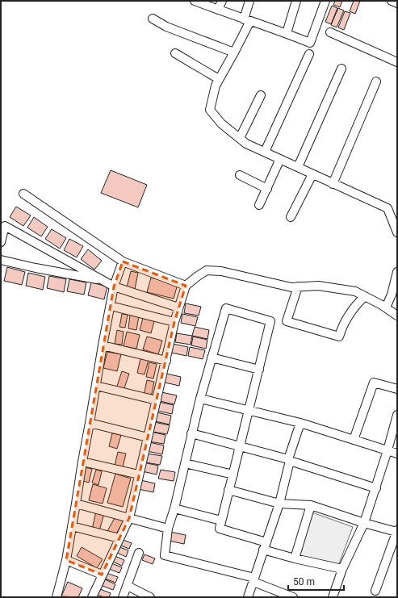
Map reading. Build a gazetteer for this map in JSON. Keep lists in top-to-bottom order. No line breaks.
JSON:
{"scale_bar":"50 m"}
